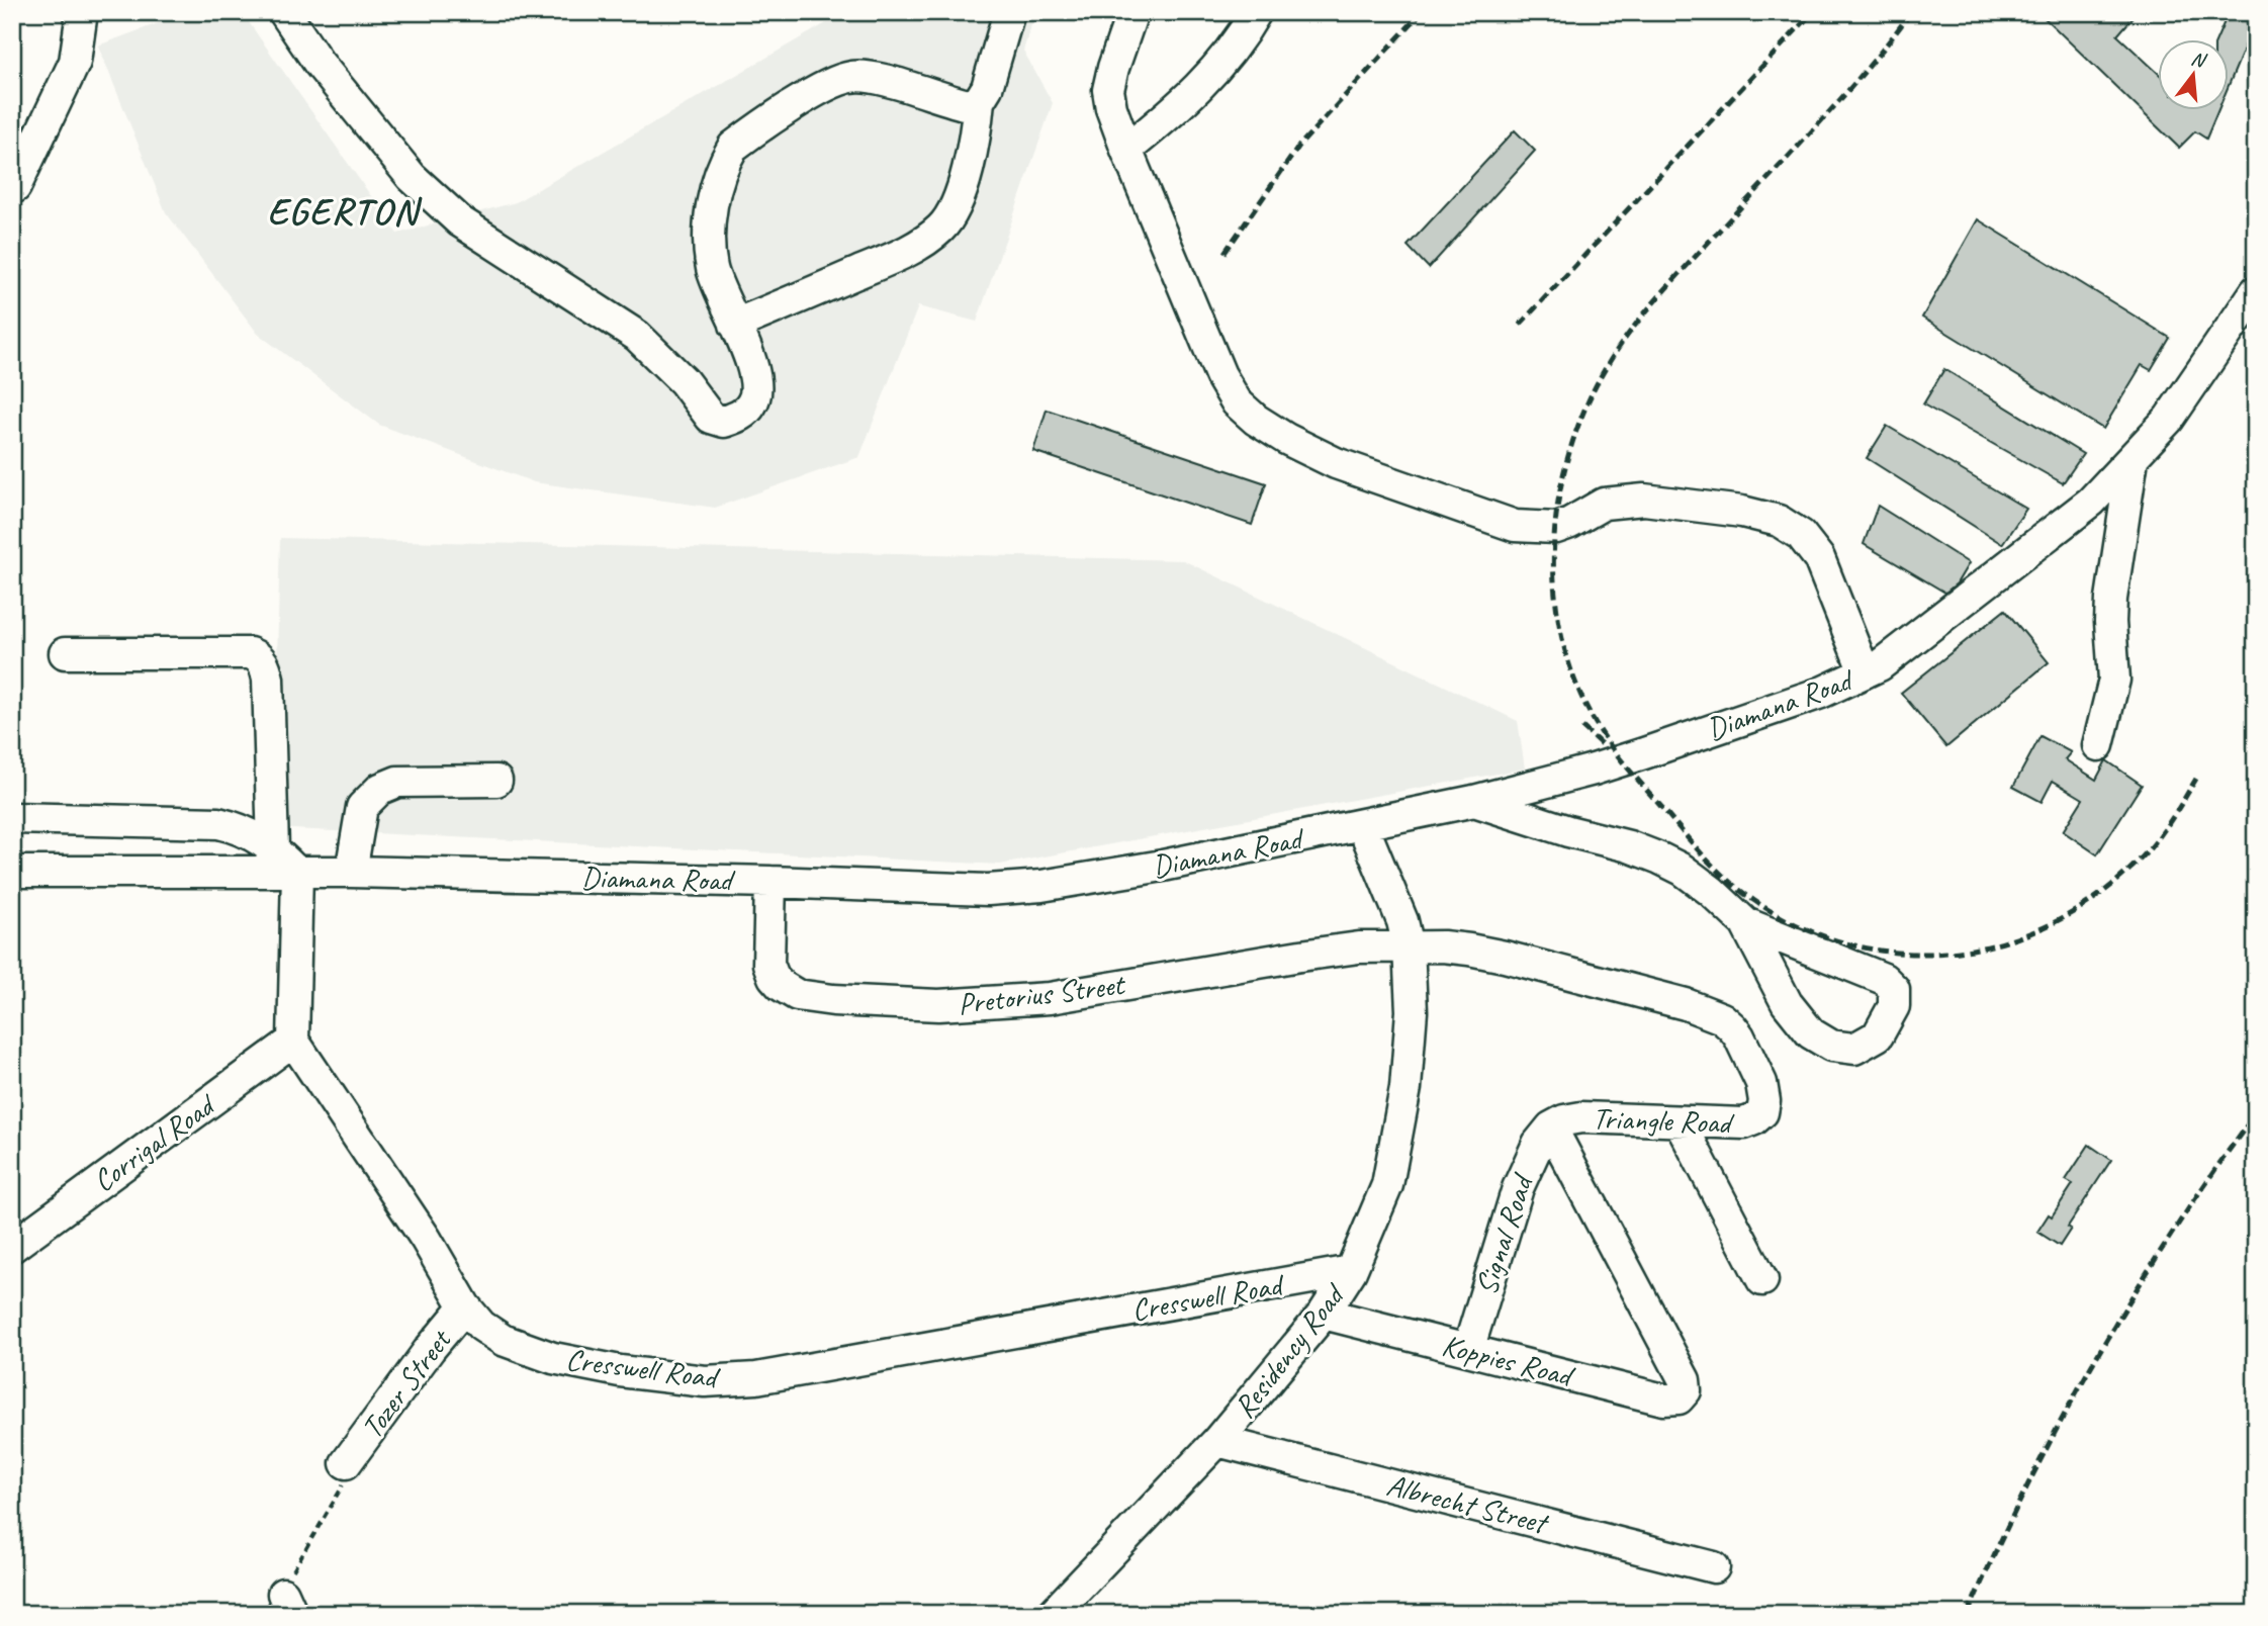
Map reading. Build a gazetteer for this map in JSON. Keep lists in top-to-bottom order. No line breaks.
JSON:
{"streets":{"street":["Diamana Road","Pretorius Street","Triangle Road","Corrigal Road","Signal Road","Cresswell Road","Residency Road","Koppies Road","Tozer Street","Albrecht Street"]},"crossings":[["Diamana Road","Pretorius Street"],["Diamana Road","Residency Road"],["Pretorius Street","Triangle Road"],["Pretorius Street","Residency Road"],["Triangle Road","Signal Road"],["Triangle Road","Residency Road"],["Triangle Road","Koppies Road"],["Corrigal Road","Cresswell Road"],["Signal Road","Koppies Road"],["Cresswell Road","Residency Road"],["Cresswell Road","Tozer Street"],["Residency Road","Koppies Road"],["Residency Road","Albrecht Street"]],"districts":["EGERTON"],"north":"top"}
